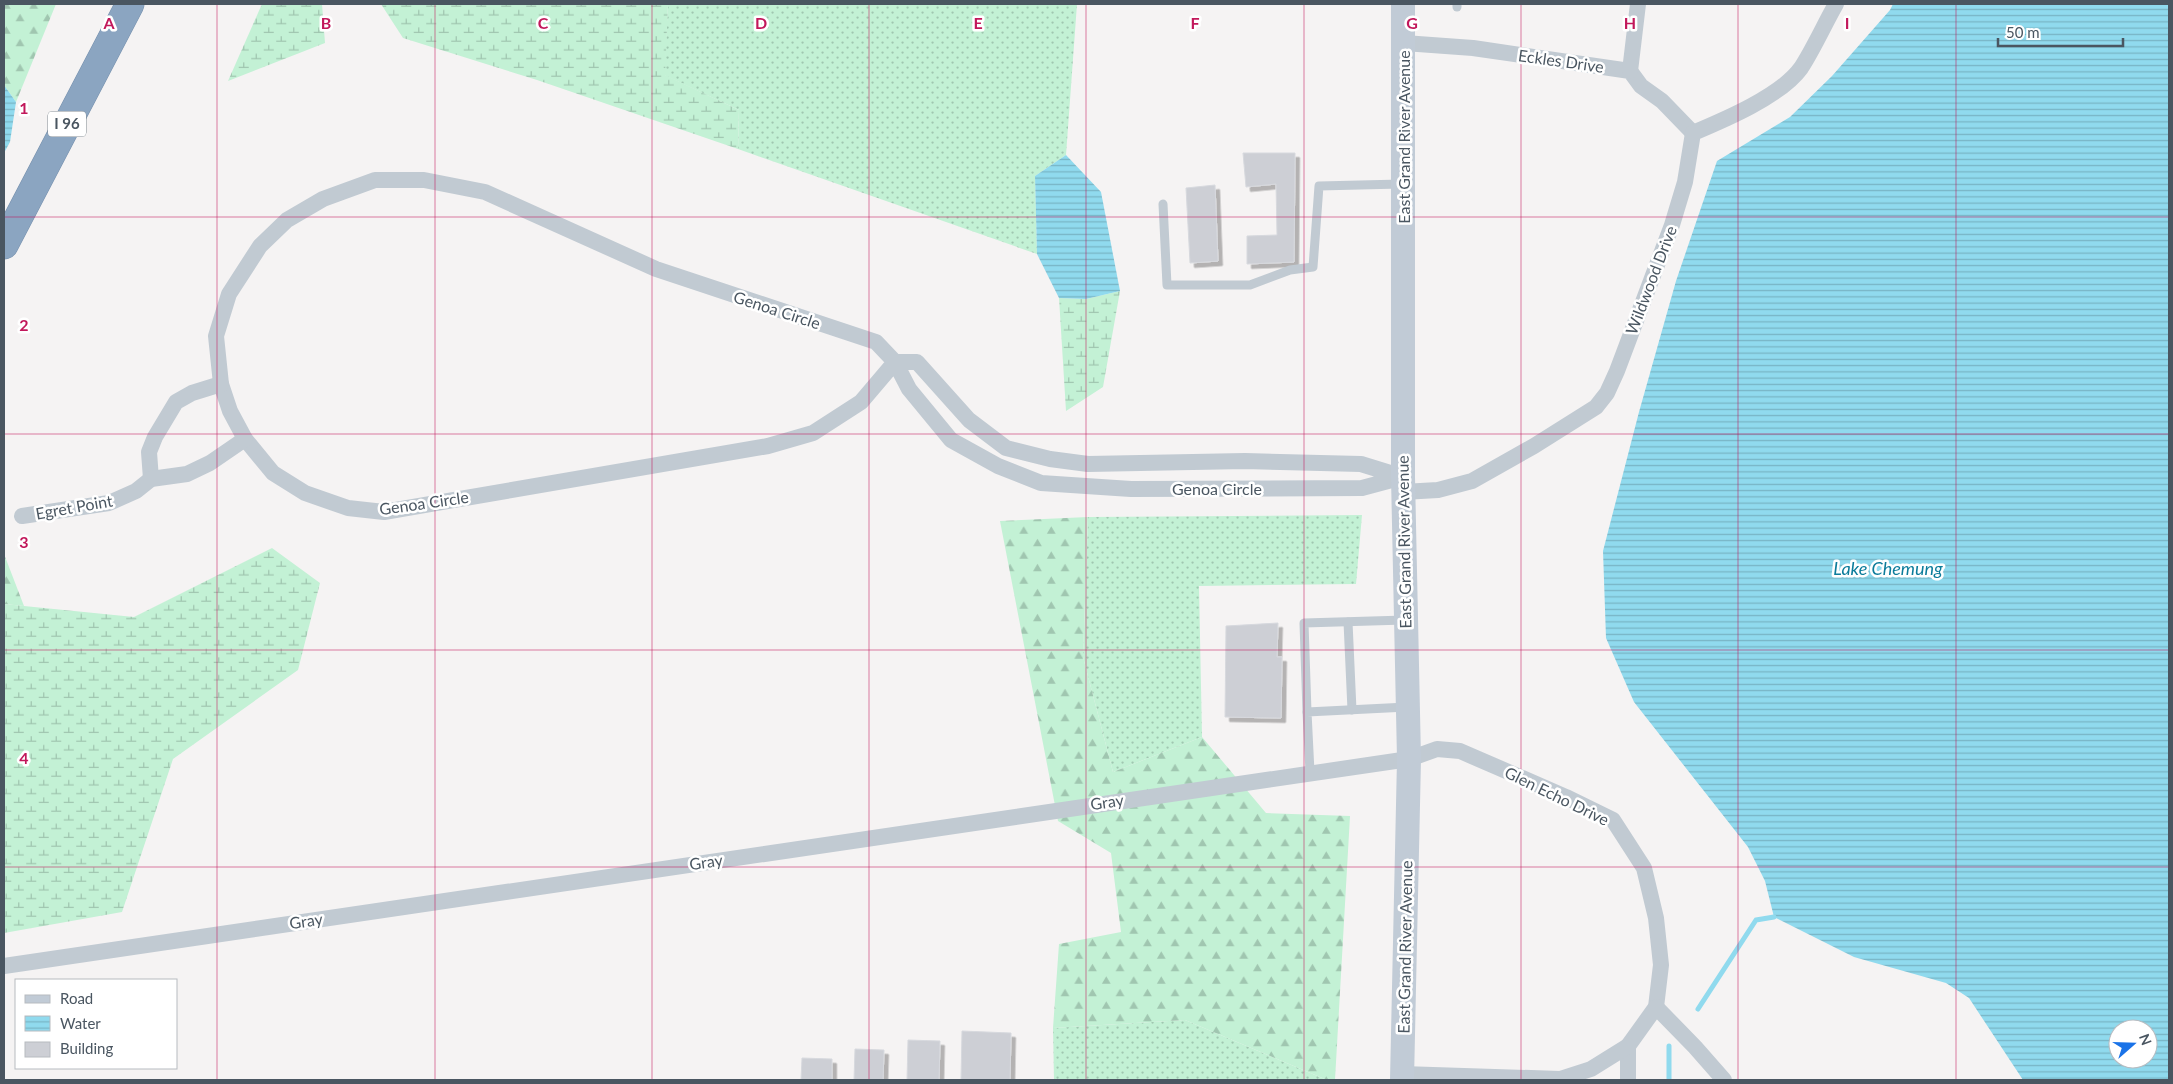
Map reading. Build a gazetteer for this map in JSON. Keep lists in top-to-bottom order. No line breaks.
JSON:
{"streets":{"highway":["I 96"],"main road":["East Grand River Avenue"],"street":["Eckles Drive","Wildwood Drive","Genoa Circle","Egret Point","Glen Echo Drive","Gray"]},"crossings":[["Eckles Drive","East Grand River Avenue"],["East Grand River Avenue","Wildwood Drive"],["East Grand River Avenue","Genoa Circle"],["East Grand River Avenue","Glen Echo Drive"],["East Grand River Avenue","Gray"],["Wildwood Drive","Genoa Circle"],["Genoa Circle","Egret Point"],["Glen Echo Drive","Gray"]],"water":["Lake Chemung"],"legend":["Road","Water","Building"],"scale_bar":"50 m","north":"right","grid":{"columns":["A","B","C","D","E","F","G","H","I"],"rows":["1","2","3","4"]}}
